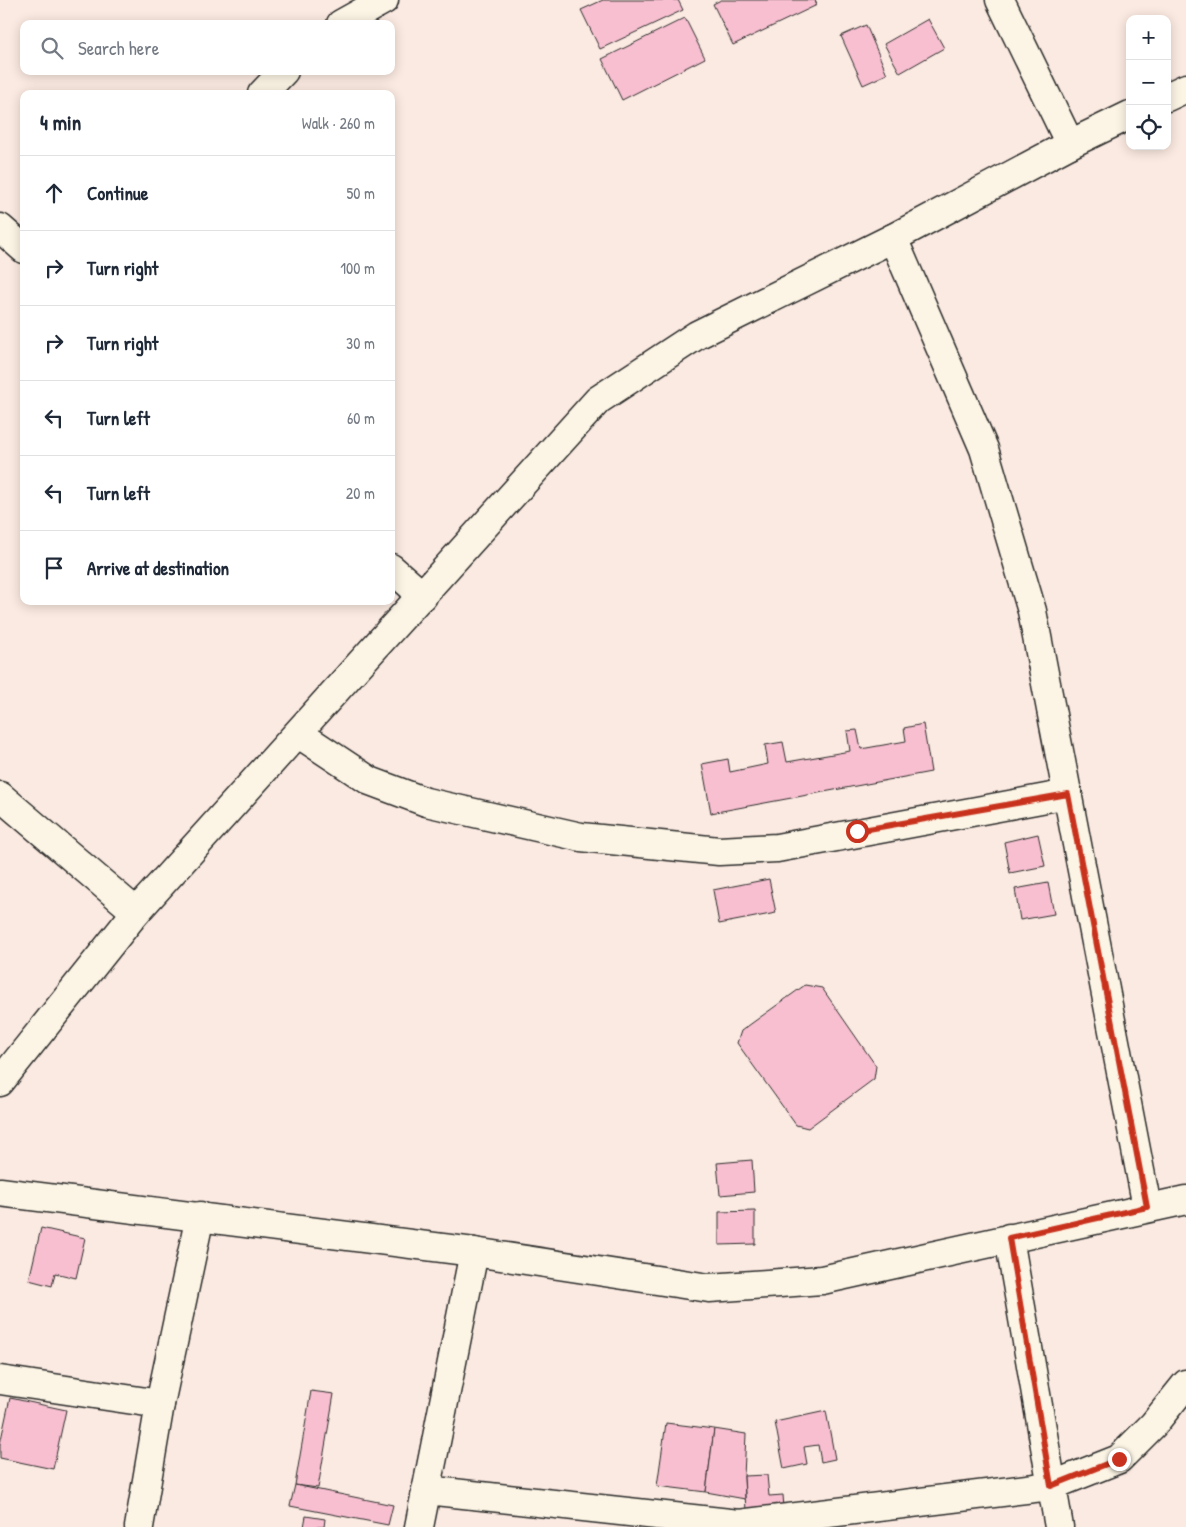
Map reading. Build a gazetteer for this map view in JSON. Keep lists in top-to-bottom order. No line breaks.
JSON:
{"page":{"map_buttons":["+","−"],"search":"Search here","heading":["4 min","Walk · 260 m"],"list":[["Continue","50 m"],["Turn right","100 m"],["Turn right","30 m"],["Turn left","60 m"],["Turn left","20 m"],"Arrive at destination"]}}
